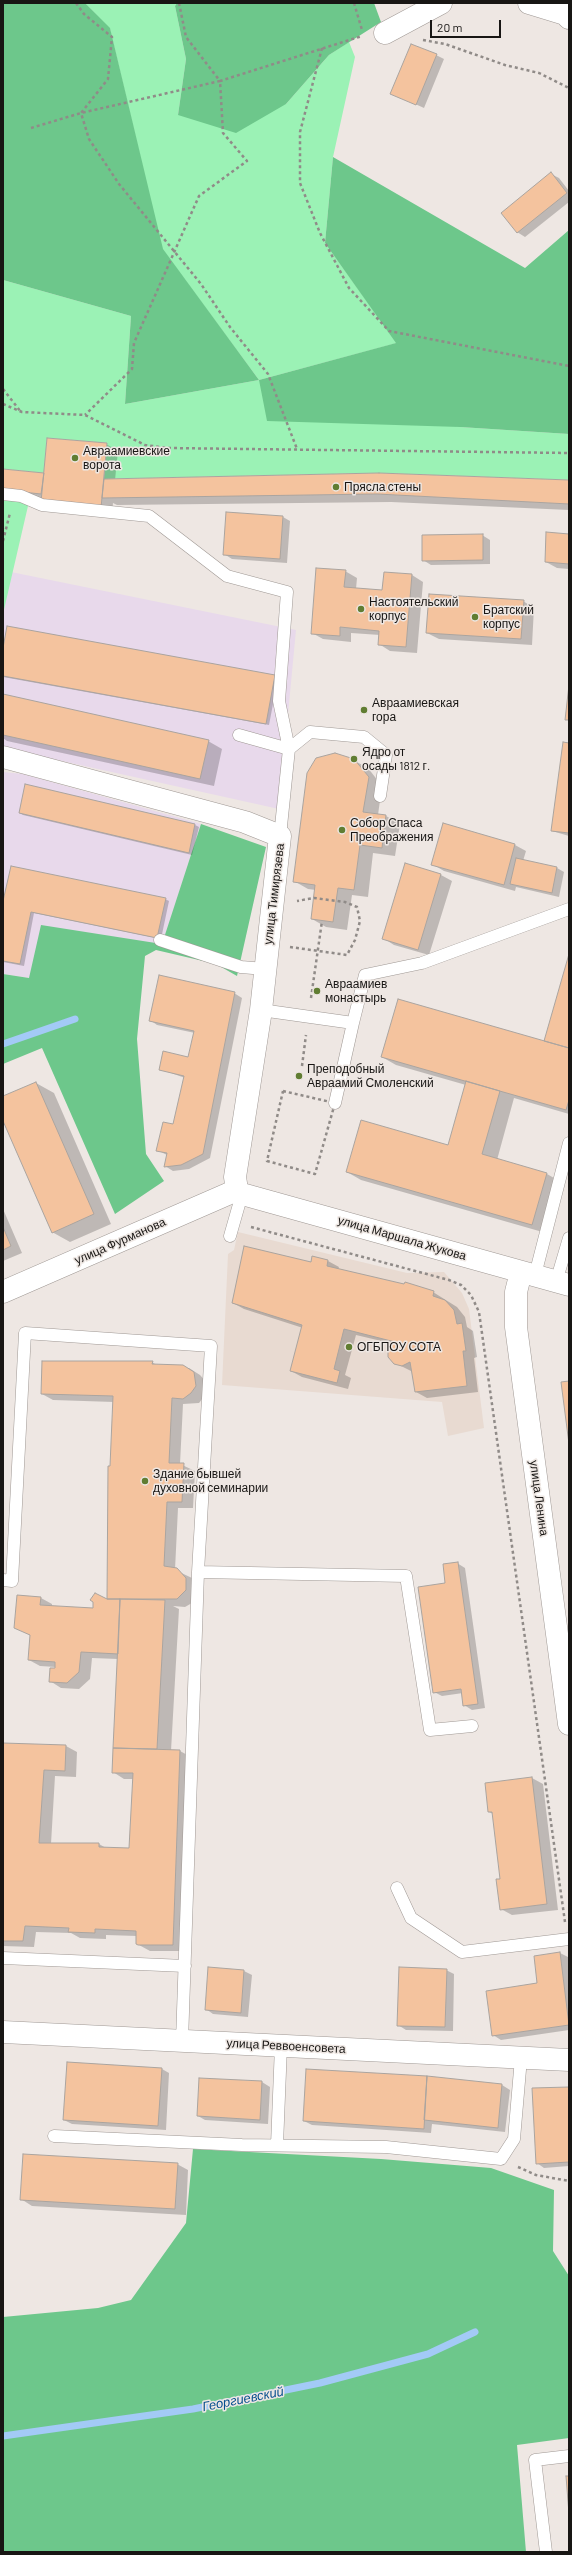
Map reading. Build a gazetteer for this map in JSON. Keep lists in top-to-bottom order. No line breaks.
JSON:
{"streets":{"street":["улица Тимирязева","улица Маршала Жукова","улица Фурманова","улица Ленина","улица Реввоенсовета"]},"crossings":[["улица Тимирязева","улица Маршала Жукова"],["улица Тимирязева","улица Фурманова"],["улица Маршала Жукова","улица Фурманова"],["улица Маршала Жукова","улица Ленина"]],"water":["Георгиевский"],"places":["Авраамиевские ворота","Прясла стены","Настоятельский корпус","Братский корпус","Авраамиевская гора","Ядро от осады 1812 г.","Собор Спаса Преображения","Авраамиев монастырь","Преподобный Авраамий Смоленский","ОГБПОУ СОТА","Здание бывшей духовной семинарии"],"scale_bar":"20 m"}
